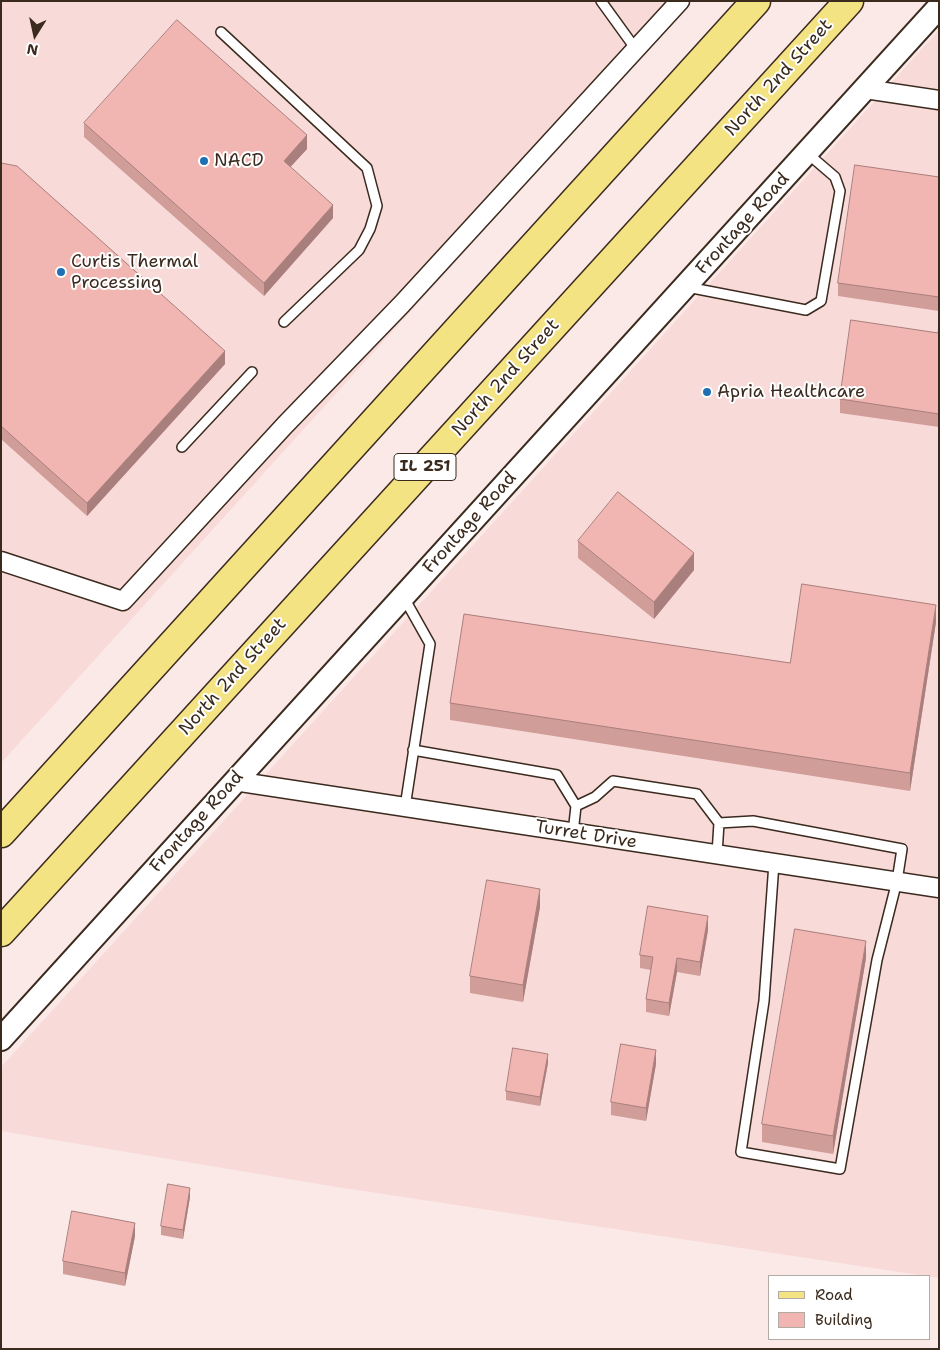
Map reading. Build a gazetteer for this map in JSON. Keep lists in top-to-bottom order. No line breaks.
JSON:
{"streets":{"main road":["North 2nd Street","IL 251"],"street":["Frontage Road","Turret Drive"]},"crossings":[["Frontage Road","Turret Drive"]],"places":["NACD","Curtis Thermal Processing","Apria Healthcare"],"legend":["Road","Building"],"north":"bottom"}
